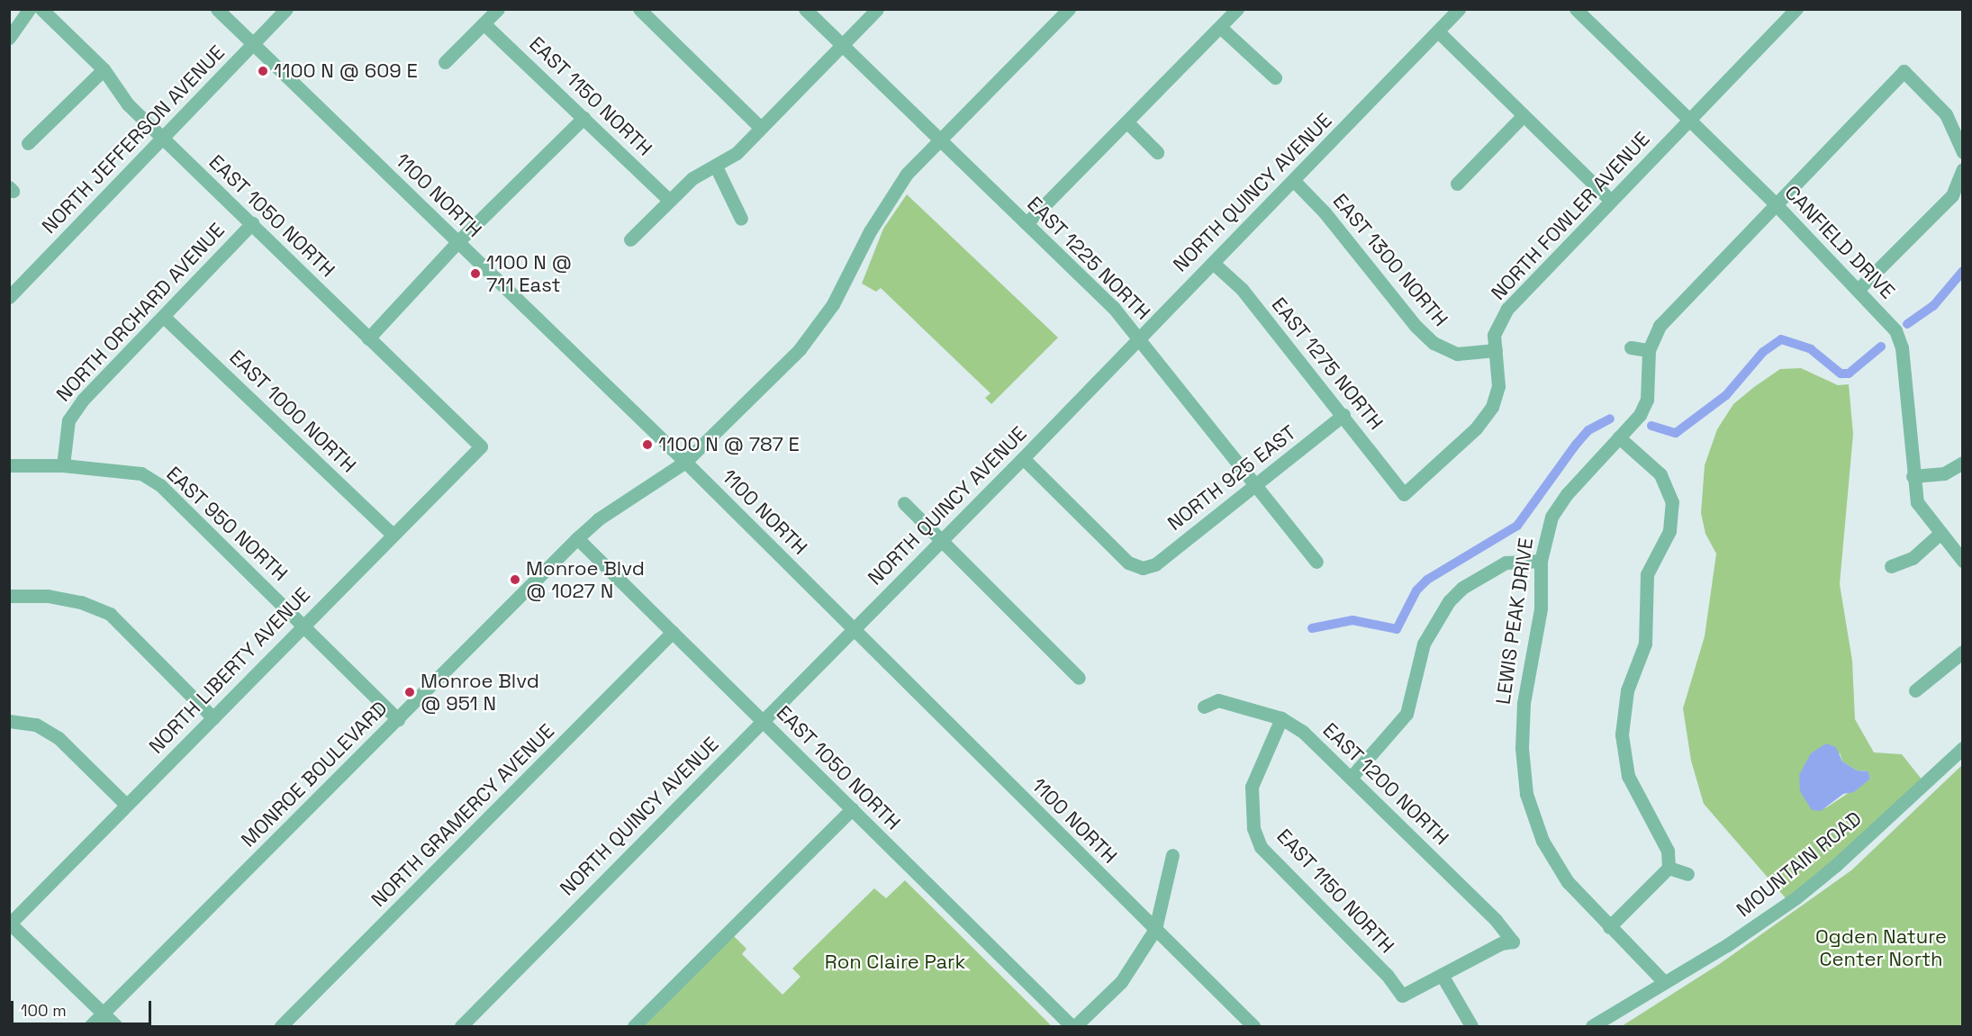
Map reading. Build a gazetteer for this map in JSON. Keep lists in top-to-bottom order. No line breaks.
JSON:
{"streets":{"street":["EAST 1150 NORTH","NORTH JEFFERSON AVENUE","NORTH QUINCY AVENUE","1100 NORTH","EAST 1050 NORTH","NORTH FOWLER AVENUE","CANFIELD DRIVE","EAST 1225 NORTH","EAST 1300 NORTH","NORTH ORCHARD AVENUE","EAST 1275 NORTH","EAST 1000 NORTH","NORTH 925 EAST","EAST 950 NORTH","LEWIS PEAK DRIVE","NORTH LIBERTY AVENUE","MONROE BOULEVARD","EAST 1200 NORTH","NORTH GRAMERCY AVENUE","MOUNTAIN ROAD"]},"crossings":[["EAST 1150 NORTH","EAST 1200 NORTH"],["NORTH JEFFERSON AVENUE","1100 NORTH"],["NORTH JEFFERSON AVENUE","EAST 1050 NORTH"],["NORTH QUINCY AVENUE","1100 NORTH"],["NORTH QUINCY AVENUE","EAST 1050 NORTH"],["NORTH QUINCY AVENUE","EAST 1225 NORTH"],["NORTH QUINCY AVENUE","EAST 1300 NORTH"],["NORTH QUINCY AVENUE","EAST 1275 NORTH"],["NORTH QUINCY AVENUE","NORTH 925 EAST"],["1100 NORTH","MONROE BOULEVARD"],["EAST 1050 NORTH","NORTH ORCHARD AVENUE"],["EAST 1050 NORTH","NORTH LIBERTY AVENUE"],["EAST 1050 NORTH","MONROE BOULEVARD"],["EAST 1050 NORTH","NORTH GRAMERCY AVENUE"],["NORTH FOWLER AVENUE","CANFIELD DRIVE"],["NORTH FOWLER AVENUE","EAST 1300 NORTH"],["NORTH FOWLER AVENUE","EAST 1275 NORTH"],["CANFIELD DRIVE","LEWIS PEAK DRIVE"],["EAST 1225 NORTH","NORTH 925 EAST"],["EAST 1225 NORTH","MONROE BOULEVARD"],["NORTH ORCHARD AVENUE","EAST 1000 NORTH"],["NORTH ORCHARD AVENUE","EAST 950 NORTH"],["EAST 1275 NORTH","NORTH 925 EAST"],["EAST 1000 NORTH","NORTH LIBERTY AVENUE"],["EAST 950 NORTH","NORTH LIBERTY AVENUE"],["EAST 950 NORTH","MONROE BOULEVARD"],["LEWIS PEAK DRIVE","MOUNTAIN ROAD"]],"parks":["Ogden Nature Center North","Ron Claire Park"],"places":["1100 N @ 609 E","1100 N @ 711 East","1100 N @ 787 E","Monroe Blvd @ 1027 N","Monroe Blvd @ 951 N"],"scale_bar":"100 m"}
